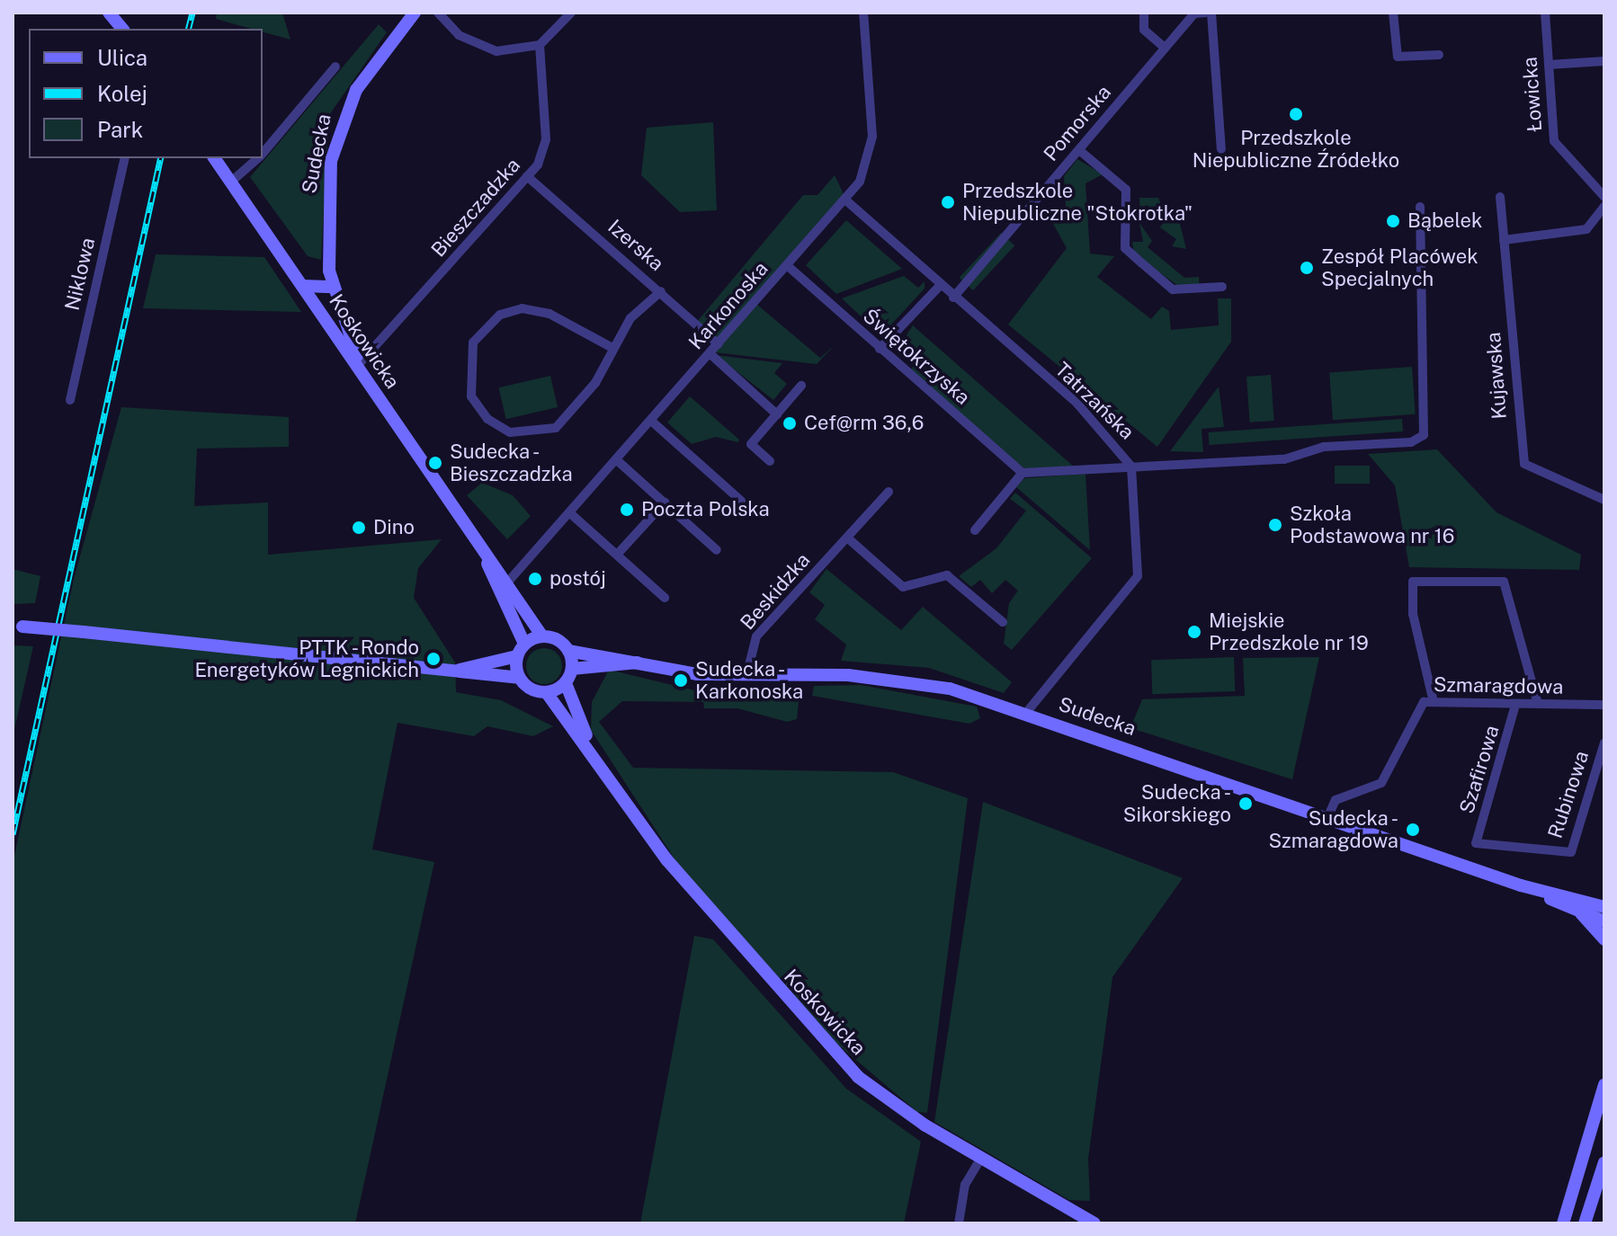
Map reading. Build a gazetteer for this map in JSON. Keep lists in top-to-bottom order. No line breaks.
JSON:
{"streets":{"street":["Łowicka","Pomorska","Sudecka","Bieszczadzka","Izerska","Niklowa","Karkonoska","Koskowicka","Świętokrzyska","Kujawska","Tatrzańska","Beskidzka","Szmaragdowa","Szafirowa","Rubinowa"]},"crossings":[["Pomorska","Tatrzańska"],["Sudecka","Bieszczadzka"],["Sudecka","Koskowicka"],["Sudecka","Tatrzańska"],["Sudecka","Beskidzka"],["Sudecka","Szmaragdowa"],["Bieszczadzka","Izerska"],["Bieszczadzka","Koskowicka"],["Izerska","Karkonoska"],["Karkonoska","Koskowicka"],["Karkonoska","Świętokrzyska"],["Karkonoska","Tatrzańska"],["Szmaragdowa","Szafirowa"],["Szafirowa","Rubinowa"]],"places":["Przedszkole Niepubliczne Źródełko","Przedszkole Niepubliczne \"Stokrotka\"","Bąbelek","Zespół Placówek Specjalnych","Cef@rm 36,6","Sudecka - Bieszczadzka","Poczta Polska","Szkoła Podstawowa nr 16","Dino","postój","Miejskie Przedszkole nr 19","PTTK - Rondo Energetyków Legnickich","Sudecka - Karkonoska","Sudecka - Sikorskiego","Sudecka - Szmaragdowa"],"legend":["Ulica","Kolej","Park"]}
